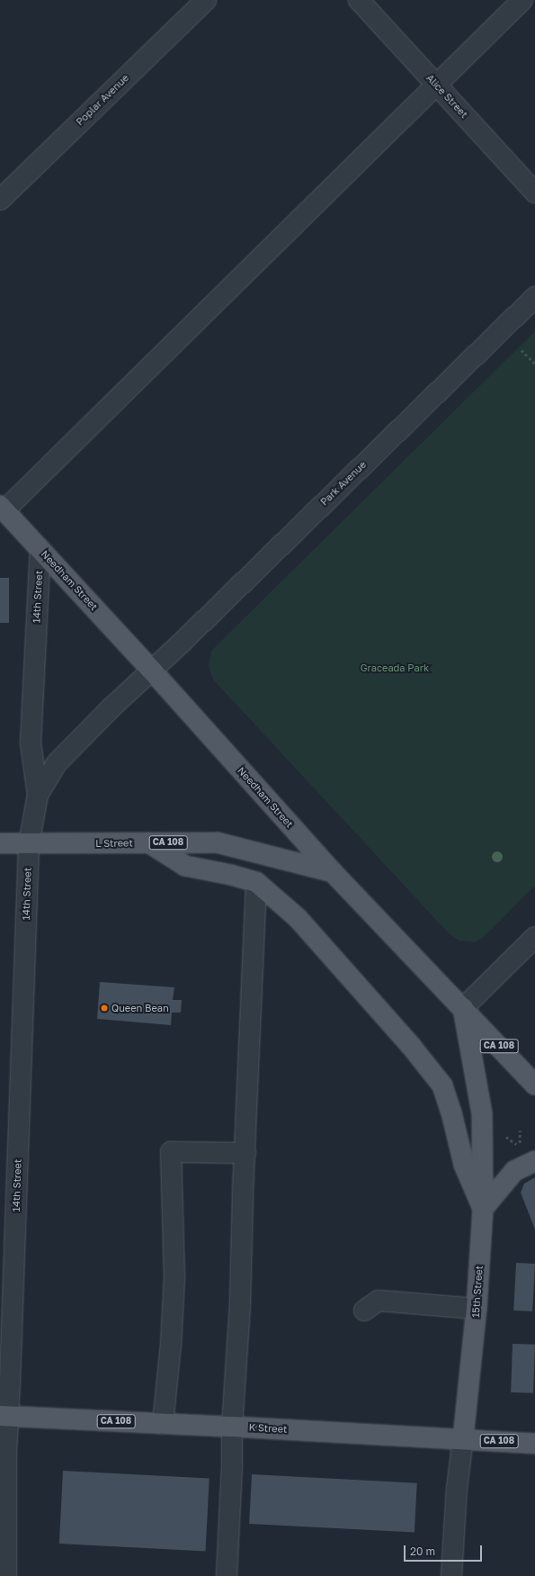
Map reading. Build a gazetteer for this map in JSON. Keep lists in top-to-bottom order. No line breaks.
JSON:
{"streets":{"main road":["Needham Street","CA 108","L Street","15th Street","K Street"],"street":["Alice Street","Poplar Avenue","Park Avenue","14th Street"]},"crossings":[["Park Avenue","Needham Street"],["Park Avenue","14th Street"],["Needham Street","14th Street"],["Needham Street","L Street"],["Needham Street","15th Street"],["14th Street","L Street"],["14th Street","K Street"],["15th Street","K Street"]],"parks":["Graceada Park"],"places":["Queen Bean"],"scale_bar":"20 m"}
